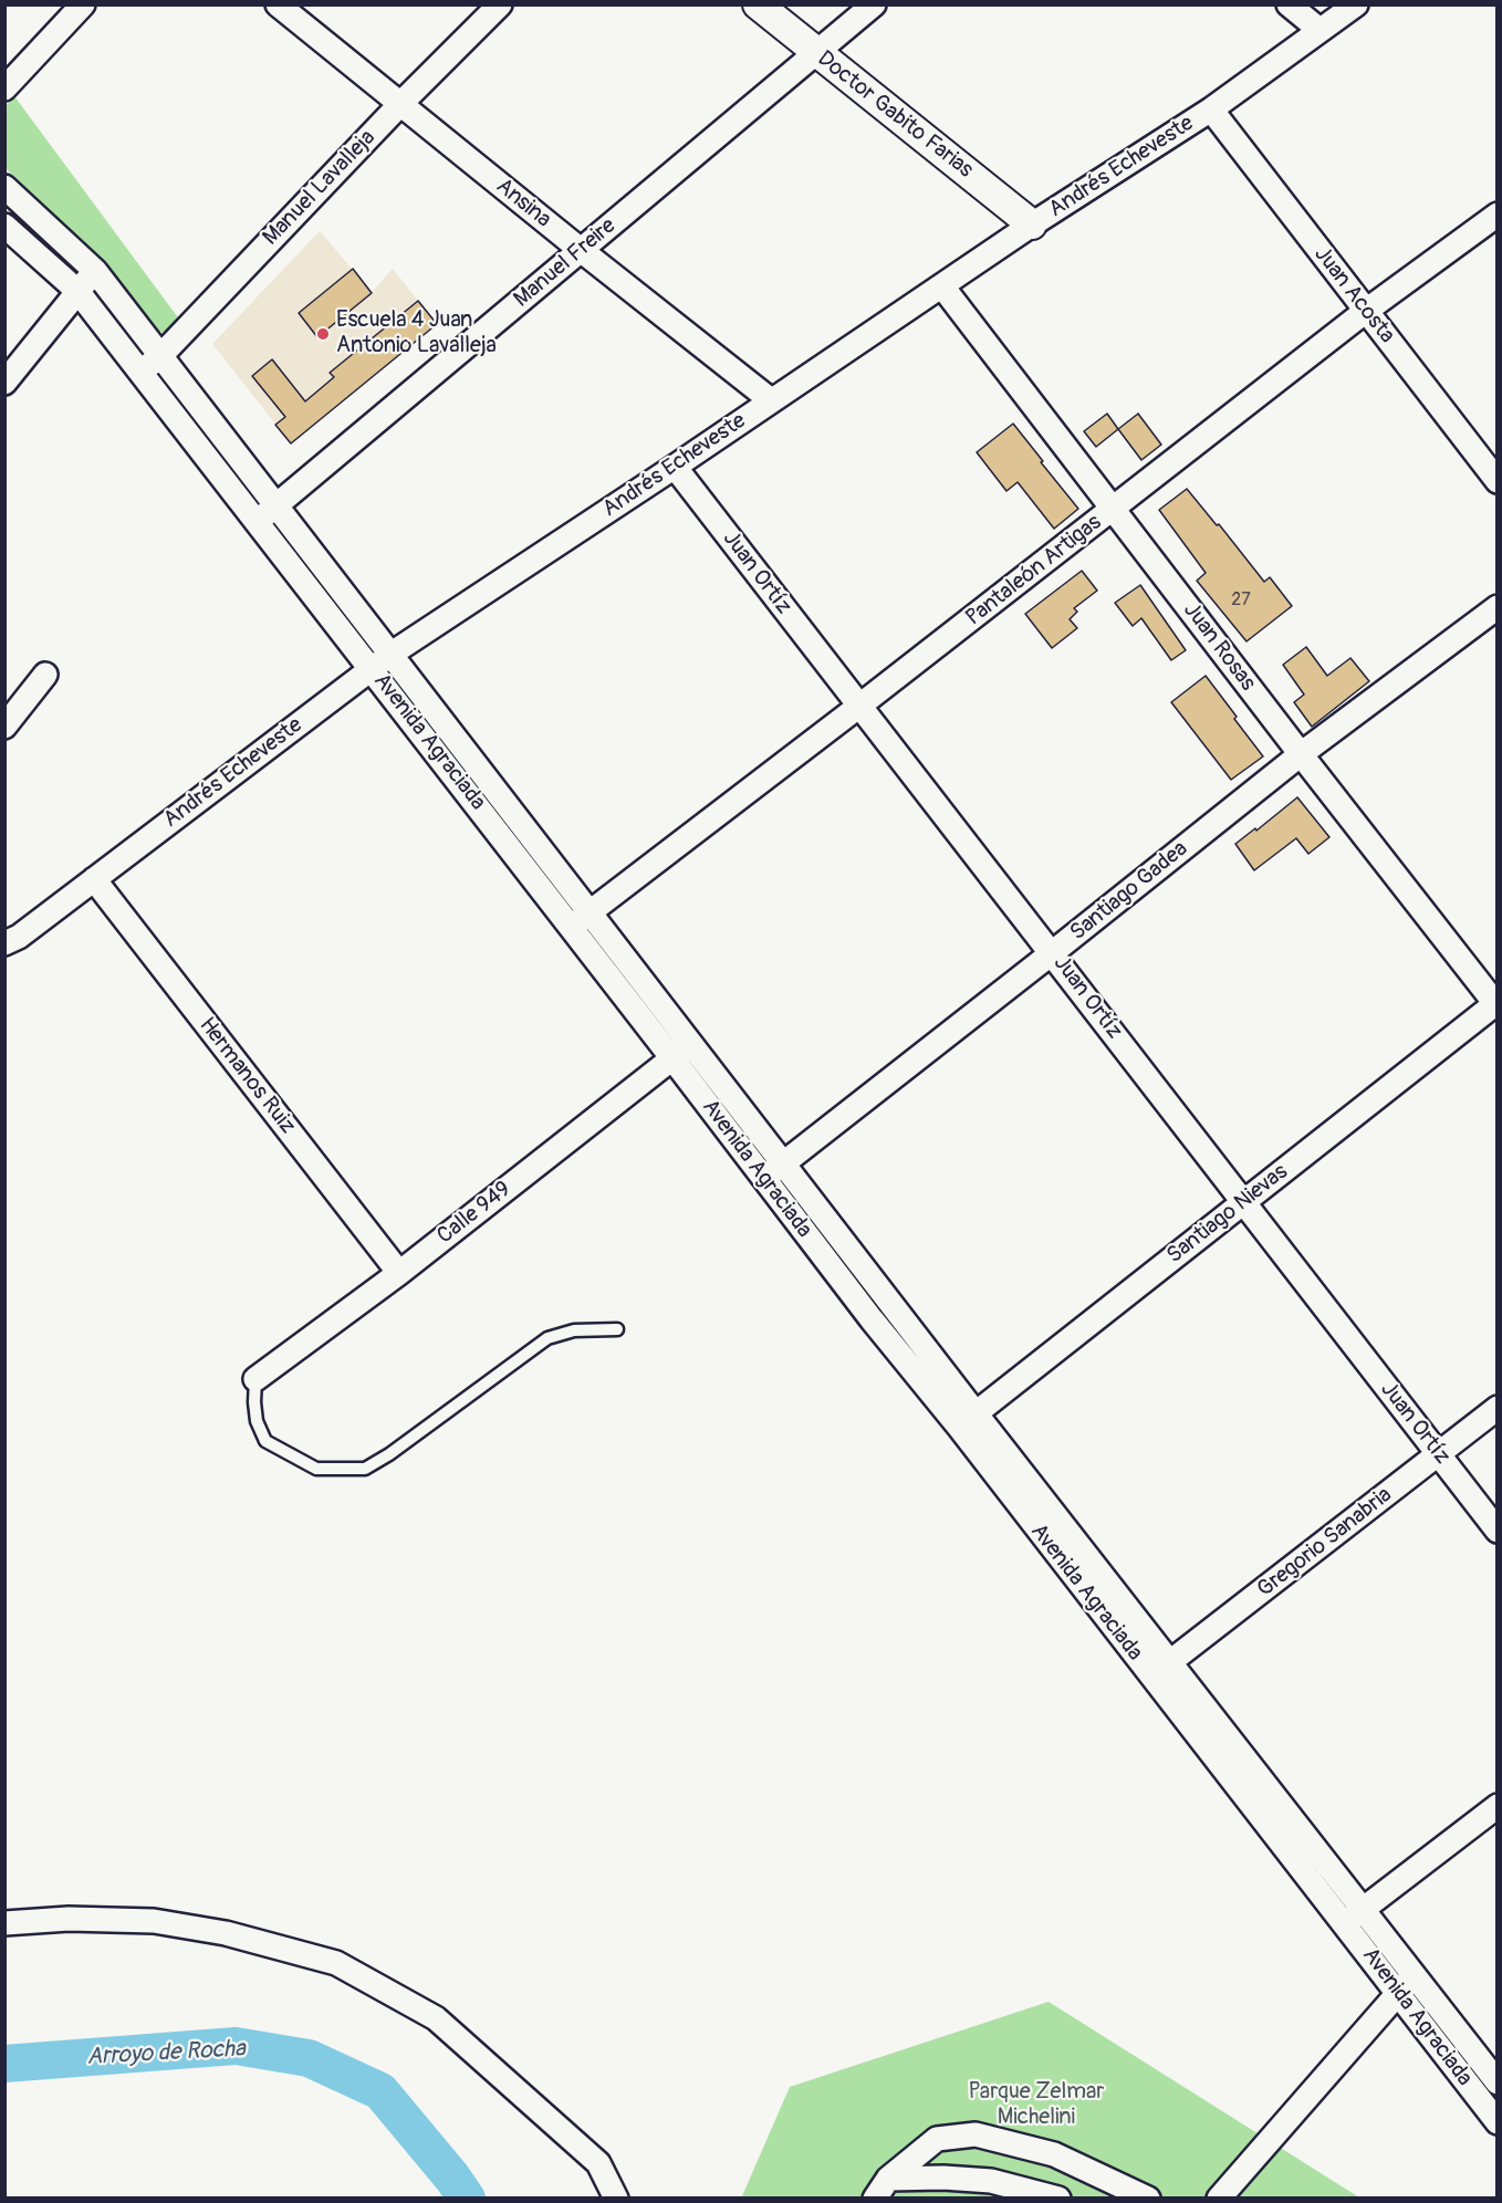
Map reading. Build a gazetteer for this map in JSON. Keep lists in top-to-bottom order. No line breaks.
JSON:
{"streets":{"street":["Doctor Gabito Farias","Andrés Echeveste","Manuel Lavalleja","Ansina","Manuel Freire","Juan Acosta","Pantaleón Artigas","Juan Ortíz","Juan Rosas","Avenida Agraciada","Santiago Gadea","Hermanos Ruiz","Calle 949","Santiago Nievas","Gregorio Sanabria"]},"crossings":[["Doctor Gabito Farias","Andrés Echeveste"],["Doctor Gabito Farias","Manuel Freire"],["Andrés Echeveste","Ansina"],["Andrés Echeveste","Juan Acosta"],["Andrés Echeveste","Juan Ortíz"],["Andrés Echeveste","Juan Rosas"],["Andrés Echeveste","Avenida Agraciada"],["Andrés Echeveste","Hermanos Ruiz"],["Manuel Lavalleja","Ansina"],["Manuel Lavalleja","Avenida Agraciada"],["Ansina","Manuel Freire"],["Manuel Freire","Avenida Agraciada"],["Juan Acosta","Pantaleón Artigas"],["Pantaleón Artigas","Juan Ortíz"],["Pantaleón Artigas","Juan Rosas"],["Pantaleón Artigas","Avenida Agraciada"],["Juan Ortíz","Santiago Gadea"],["Juan Ortíz","Santiago Nievas"],["Juan Ortíz","Gregorio Sanabria"],["Juan Rosas","Santiago Gadea"],["Juan Rosas","Santiago Nievas"],["Avenida Agraciada","Santiago Gadea"],["Avenida Agraciada","Calle 949"],["Avenida Agraciada","Santiago Nievas"],["Avenida Agraciada","Gregorio Sanabria"],["Hermanos Ruiz","Calle 949"]],"water":["Arroyo de Rocha"],"parks":["Parque Zelmar Michelini"],"places":["Escuela 4 Juan Antonio Lavalleja"],"house_numbers":["27"]}
